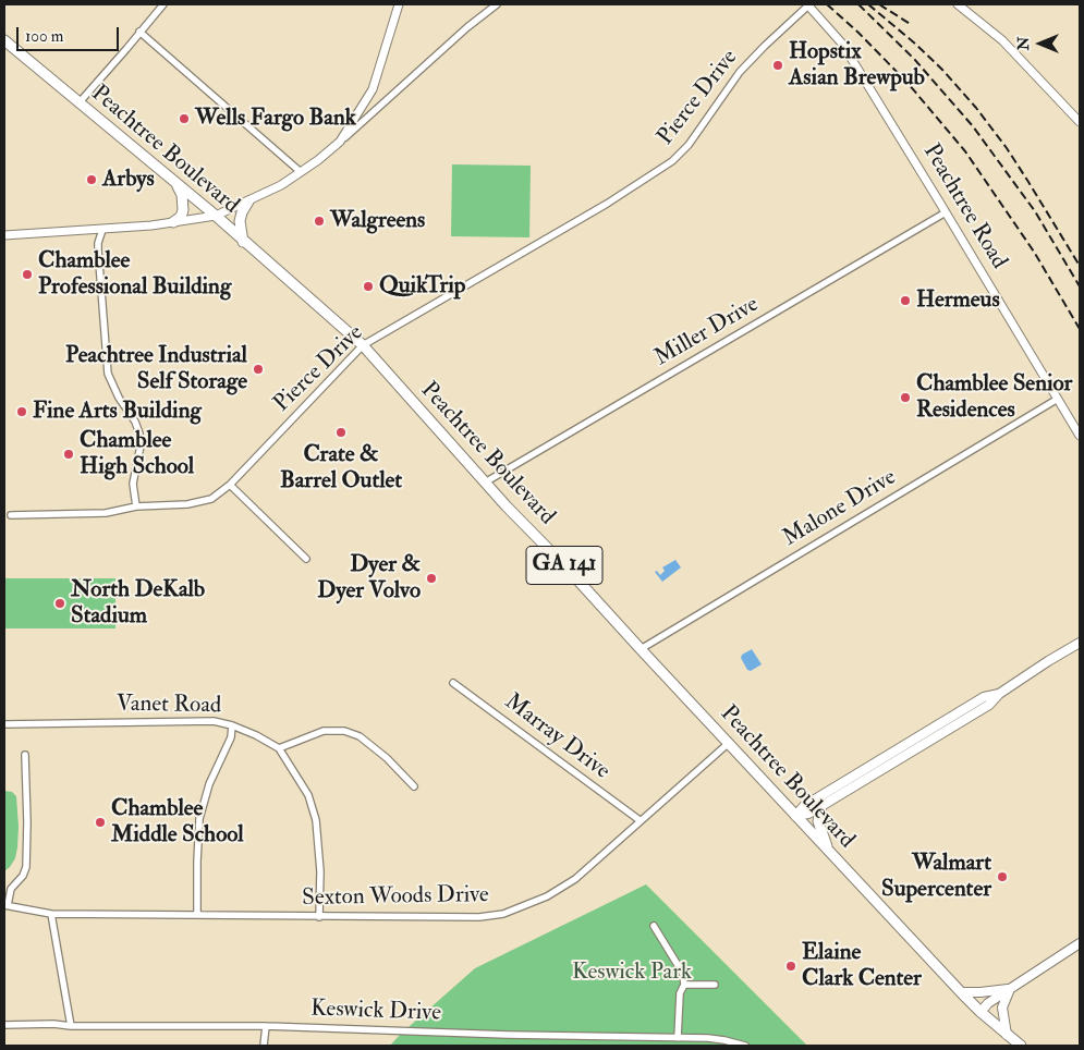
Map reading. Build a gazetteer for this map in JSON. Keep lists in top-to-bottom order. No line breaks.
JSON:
{"streets":{"highway":["Peachtree Boulevard","GA 141"],"street":["Pierce Drive","Peachtree Road","Miller Drive","Malone Drive","Vanet Road","Marray Drive","Sexton Woods Drive","Keswick Drive"]},"crossings":[["Pierce Drive","Peachtree Boulevard"],["Pierce Drive","Peachtree Road"],["Peachtree Boulevard","Miller Drive"],["Peachtree Boulevard","Malone Drive"],["Peachtree Boulevard","Sexton Woods Drive"],["Peachtree Road","Miller Drive"],["Peachtree Road","Malone Drive"],["Vanet Road","Sexton Woods Drive"],["Marray Drive","Sexton Woods Drive"]],"parks":["Keswick Park"],"places":["Hopstix Asian Brewpub","Wells Fargo Bank","Arbys","Walgreens","Chamblee Professional Building","QuikTrip","Hermeus","Peachtree Industrial Self Storage","Chamblee Senior Residences","Fine Arts Building","Crate & Barrel Outlet","Chamblee High School","Dyer & Dyer Volvo","North DeKalb Stadium","Chamblee Middle School","Walmart Supercenter","Elaine Clark Center"],"scale_bar":"100 m","north":"left"}
